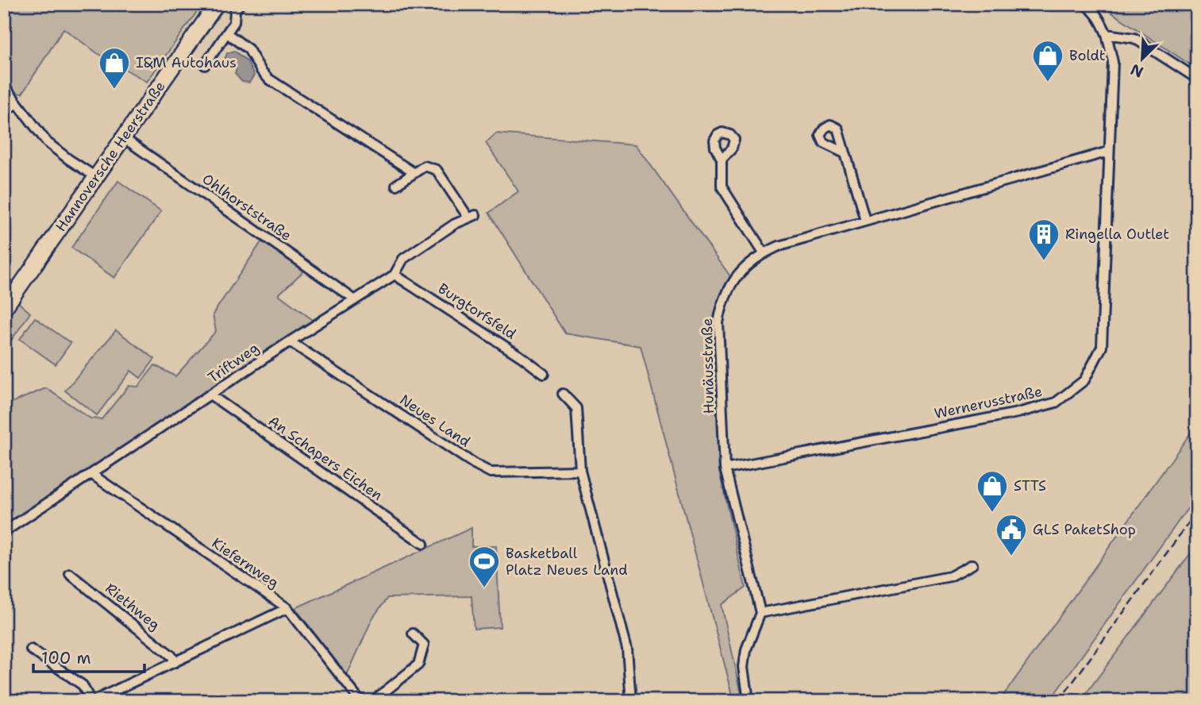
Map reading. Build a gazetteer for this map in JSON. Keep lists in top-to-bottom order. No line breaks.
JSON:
{"streets":{"main road":["Hannoversche Heerstraße"],"street":["Ohlhorststraße","Burgtorfsfeld","Triftweg","Hunäusstraße","Wernerusstraße","Neues Land","An Schapers Eichen","Kiefernweg","Riethweg"]},"crossings":[["Hannoversche Heerstraße","Ohlhorststraße"],["Ohlhorststraße","Triftweg"],["Burgtorfsfeld","Triftweg"],["Triftweg","Neues Land"],["Triftweg","An Schapers Eichen"],["Triftweg","Kiefernweg"],["Hunäusstraße","Wernerusstraße"]],"places":{"shop":["Boldt","I&M Autohaus","STTS"],"building":["Ringella Outlet"],"public building":["GLS PaketShop"],"sports":["Basketball Platz Neues Land"]},"scale_bar":"100 m","north":"bottom left"}
